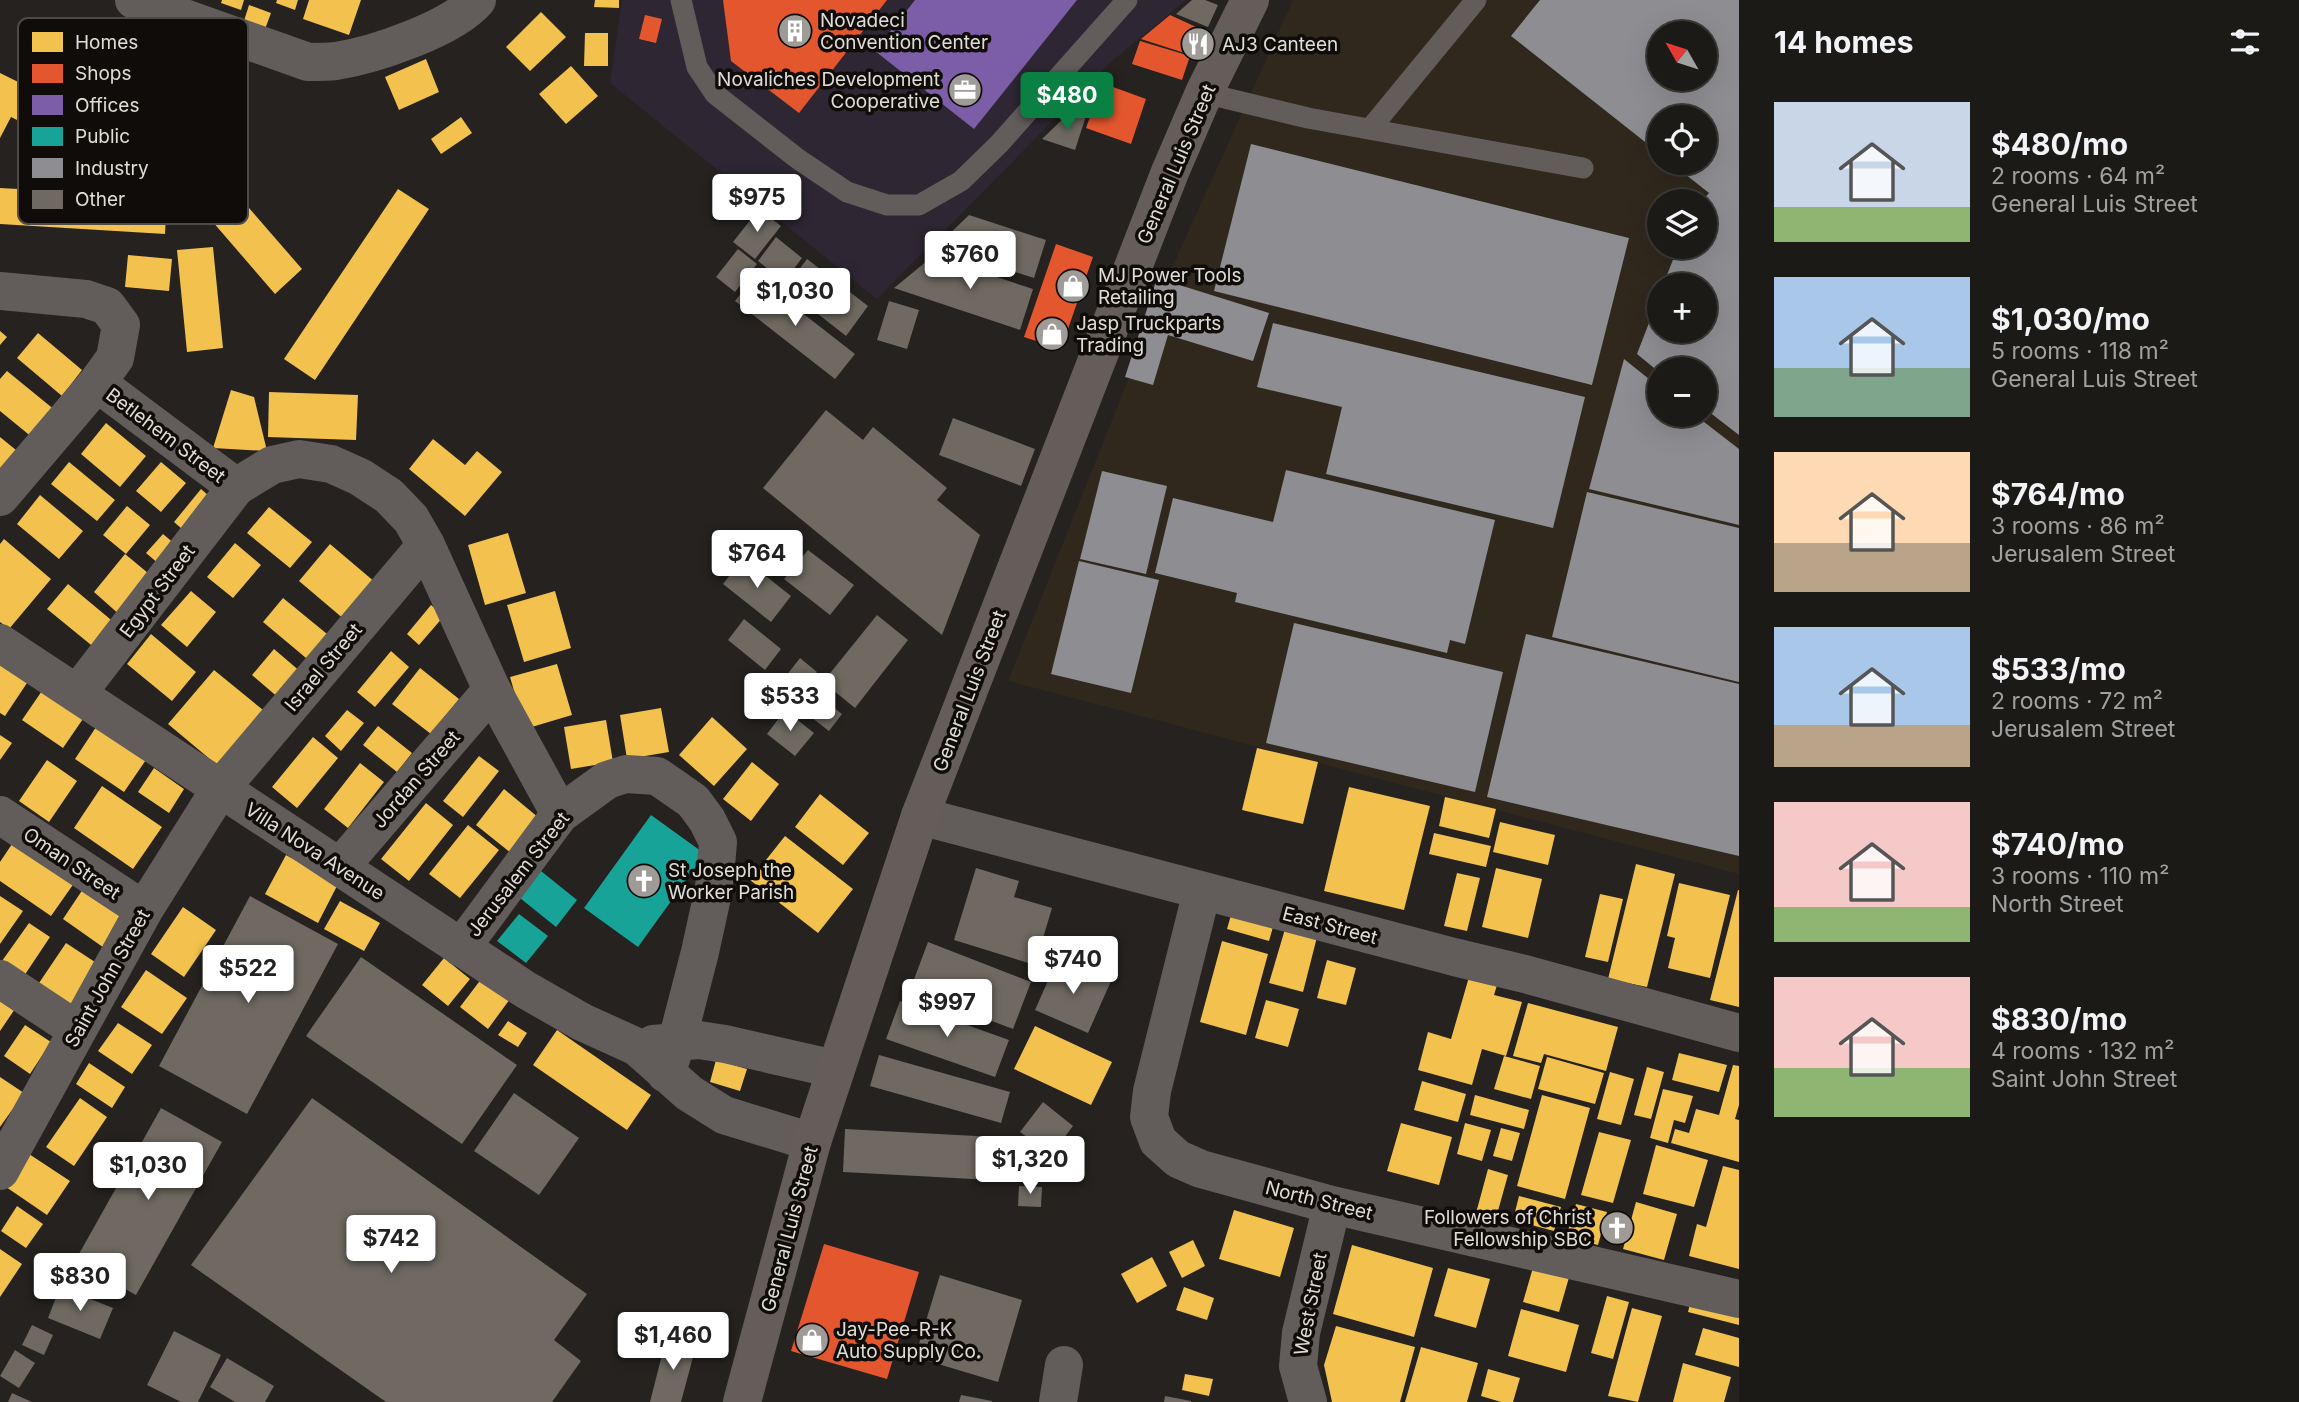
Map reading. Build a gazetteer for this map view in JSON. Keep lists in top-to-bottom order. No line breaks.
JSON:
{"streets":{"main road":["General Luis Street"],"street":["Betlehem Street","Egypt Street","Israel Street","Jordan Street","Villa Nova Avenue","Oman Street","Jerusalem Street","East Street","Saint John Street","North Street","West Street"]},"crossings":[["General Luis Street","Villa Nova Avenue"],["General Luis Street","East Street"],["Betlehem Street","Egypt Street"],["Betlehem Street","Israel Street"],["Betlehem Street","Jordan Street"],["Betlehem Street","Jerusalem Street"],["Egypt Street","Villa Nova Avenue"],["Israel Street","Villa Nova Avenue"],["Israel Street","Saint John Street"],["Jordan Street","Villa Nova Avenue"],["Villa Nova Avenue","Jerusalem Street"],["Villa Nova Avenue","Saint John Street"],["Oman Street","Saint John Street"],["East Street","North Street"],["North Street","West Street"]],"places":{"building":["Novadeci Convention Center"],"restaurant":["AJ3 Canteen"],"office":["Novaliches Development Cooperative"],"shop":["MJ Power Tools Retailing","Jasp Truckparts Trading","Jay-Pee-R-K Auto Supply Co."],"church":["St Joseph the Worker Parish","Followers of Christ Fellowship SBC"]},"legend":["Homes","Shops","Offices","Public","Industry","Other"],"north":"top left","page":{"heading":"14 homes","map_buttons":["+","−"],"price":["$480","$975","$760","$1,030","$764","$533","$740","$522","$997","$1,320","$1,030","$742","$830","$1,460"],"list":[{"name":"$480/mo","note":"2 rooms · 64 m² · General Luis Street"},{"name":"$1,030/mo","note":"5 rooms · 118 m² · General Luis Street"},{"name":"$764/mo","note":"3 rooms · 86 m² · Jerusalem Street"},{"name":"$533/mo","note":"2 rooms · 72 m² · Jerusalem Street"},{"name":"$740/mo","note":"3 rooms · 110 m² · North Street"},{"name":"$830/mo","note":"4 rooms · 132 m² · Saint John Street"}]}}
